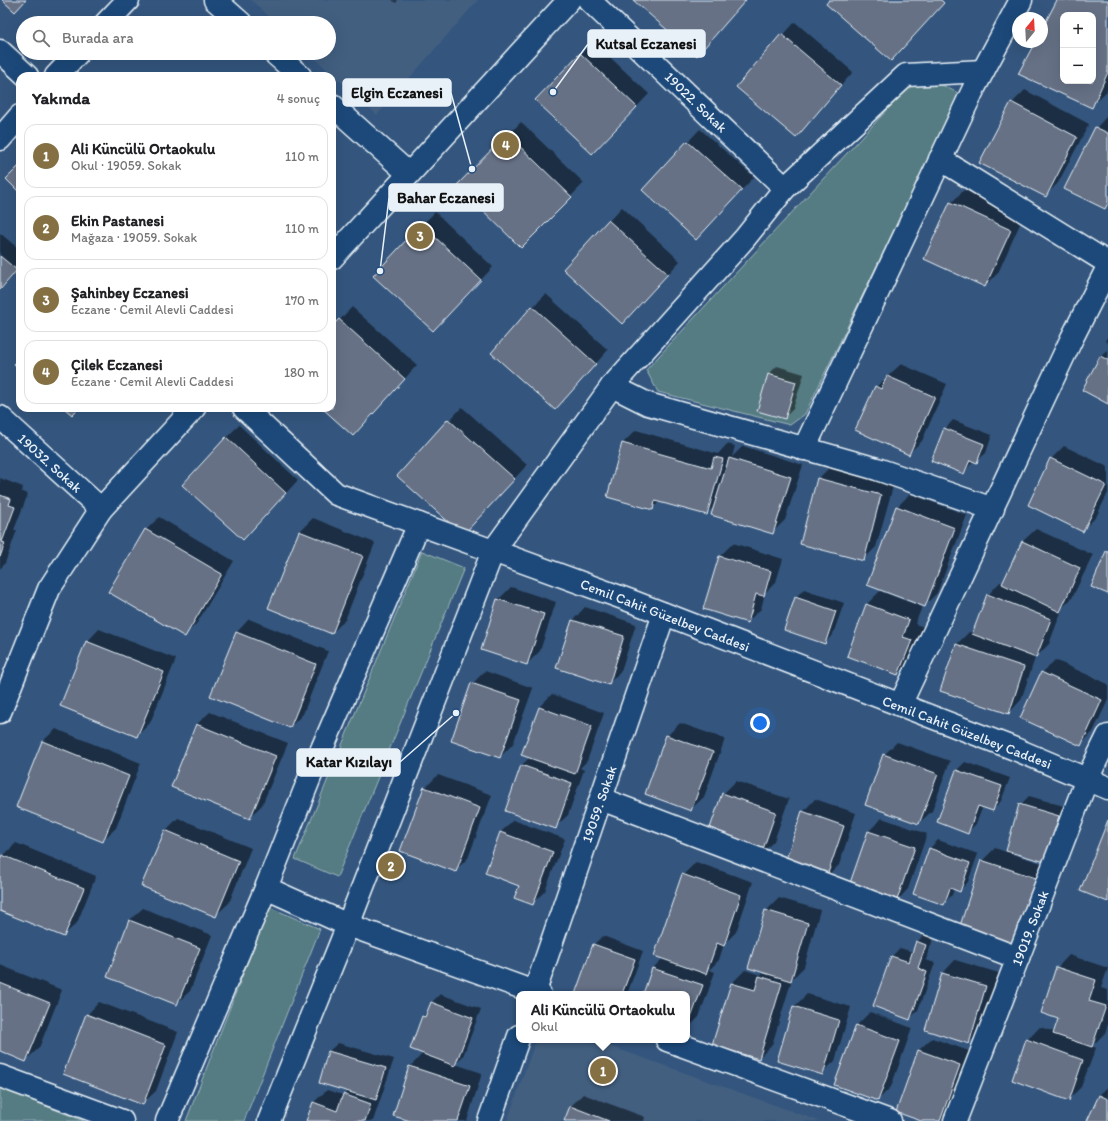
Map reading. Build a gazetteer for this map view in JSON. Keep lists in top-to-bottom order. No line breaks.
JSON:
{"streets":{"street":["19022. Sokak","19032. Sokak","Cemil Cahit Güzelbey Caddesi","19059. Sokak","19019. Sokak"]},"crossings":[["Cemil Cahit Güzelbey Caddesi","19059. Sokak"],["Cemil Cahit Güzelbey Caddesi","19019. Sokak"]],"places":["Kutsal Eczanesi","Elgin Eczanesi","Bahar Eczanesi","Katar Kızılayı"],"north":"top","page":{"map_buttons":["+","−"],"search":"Burada ara","heading":["Yakında","4 sonuç"],"list":[{"mark":"1","name":"Ali Küncülü Ortaokulu","note":"Okul · 19059. Sokak","value":"110 m"},{"mark":"2","name":"Ekin Pastanesi","note":"Mağaza · 19059. Sokak","value":"110 m"},{"mark":"3","name":"Şahinbey Eczanesi","note":"Eczane · Cemil Alevli Caddesi","value":"170 m"},{"mark":"4","name":"Çilek Eczanesi","note":"Eczane · Cemil Alevli Caddesi","value":"180 m"}],"pins":["4","3","2","1"],"popup":["Ali Küncülü Ortaokulu","Okul"]}}
